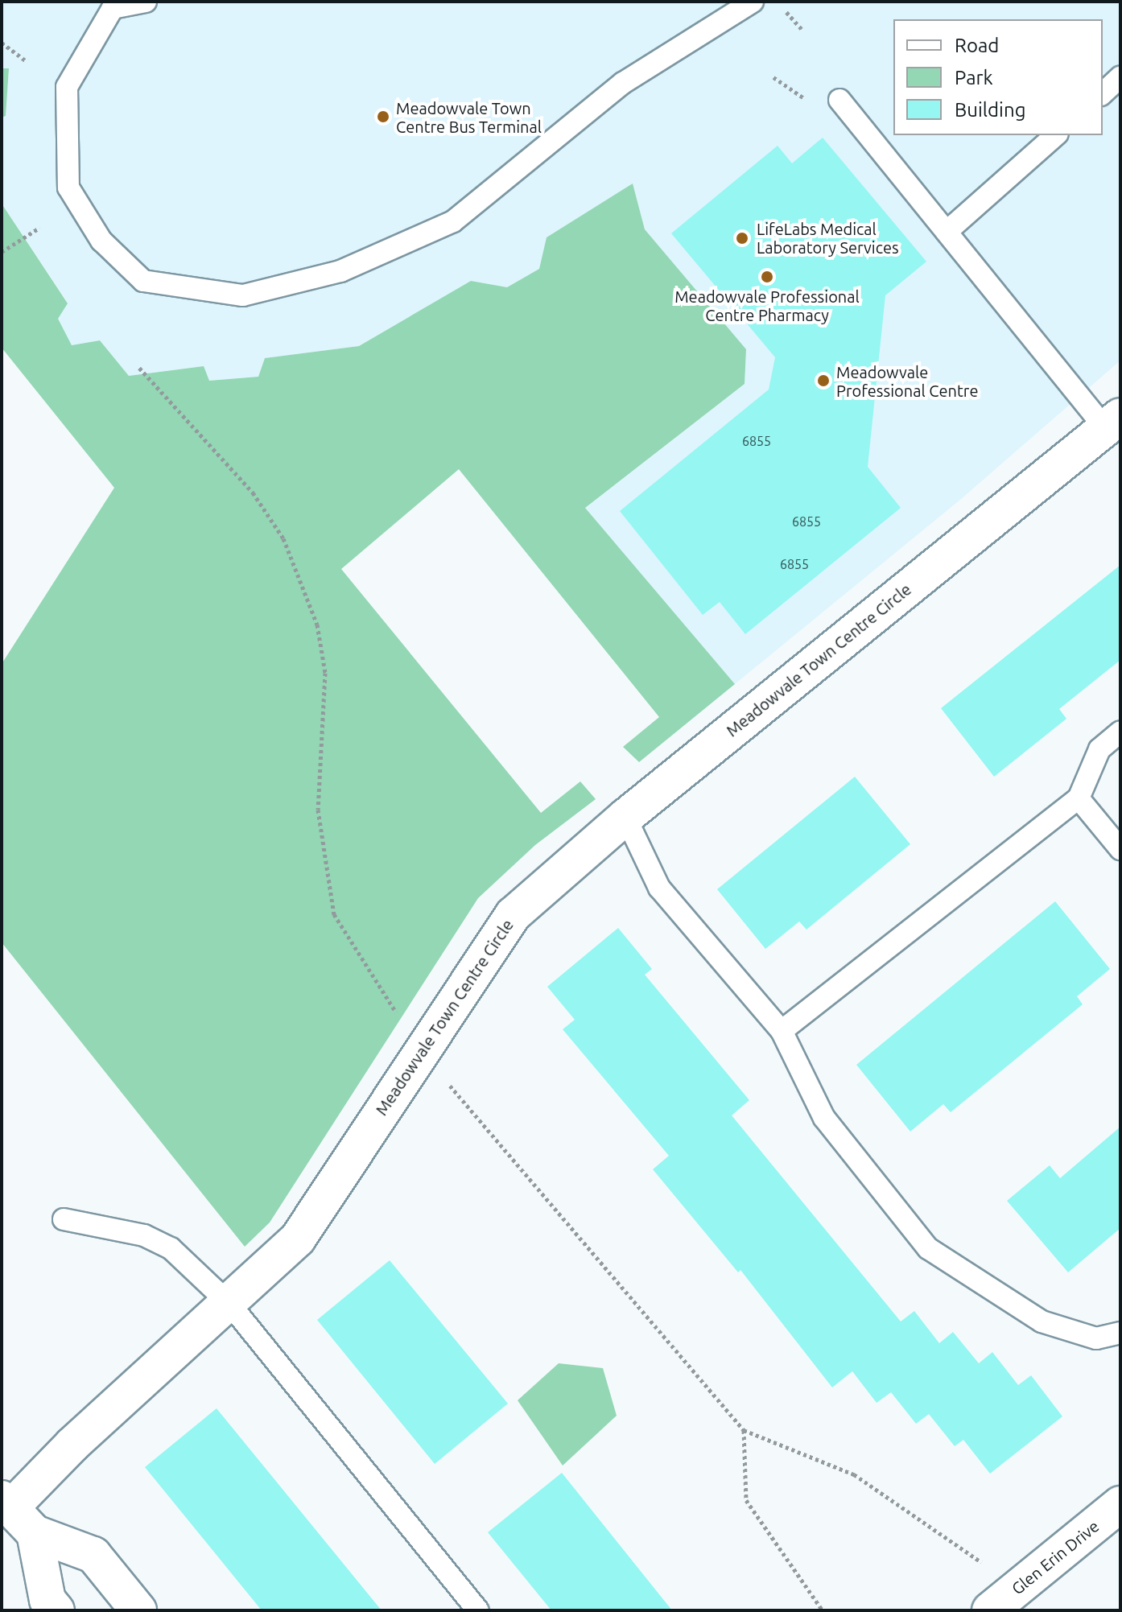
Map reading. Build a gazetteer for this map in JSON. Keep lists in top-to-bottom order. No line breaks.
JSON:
{"streets":{"street":["Meadowvale Town Centre Circle","Glen Erin Drive"]},"places":["Meadowvale Town Centre Bus Terminal","LifeLabs Medical Laboratory Services","Meadowvale Professional Centre Pharmacy","Meadowvale Professional Centre"],"house_numbers":["6855","6855","6855"],"legend":["Road","Park","Building"]}
